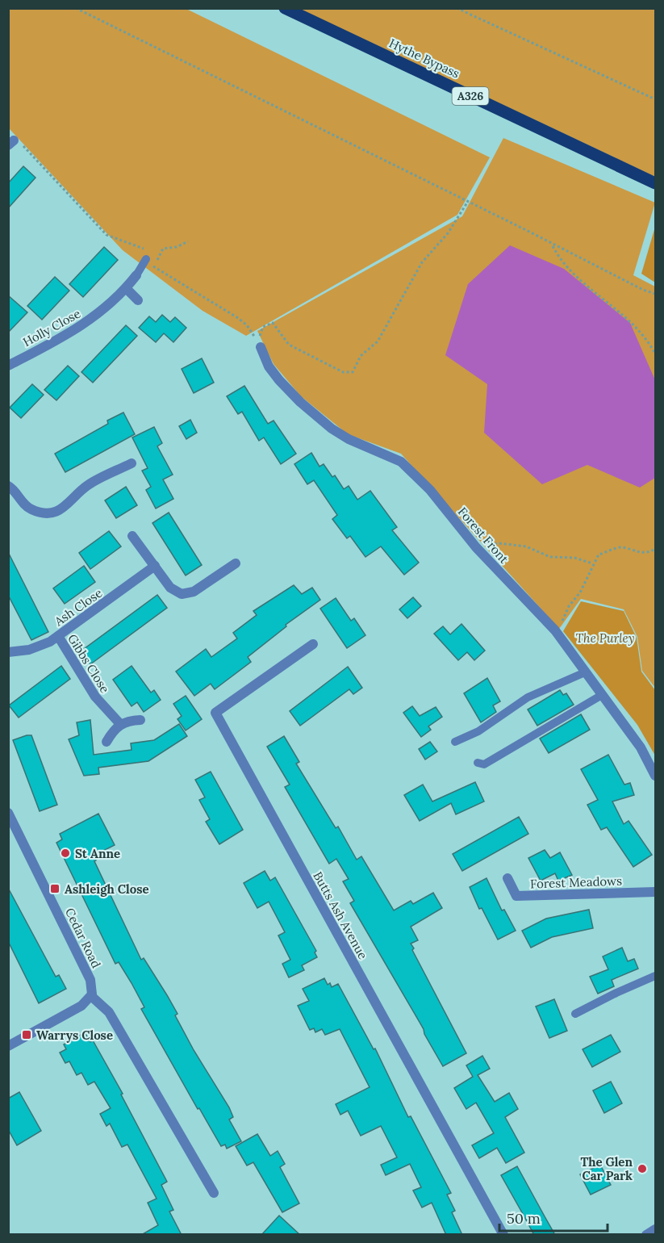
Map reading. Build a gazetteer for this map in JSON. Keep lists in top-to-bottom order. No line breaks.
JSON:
{"streets":{"main road":["Hythe Bypass","A326"],"street":["Holly Close","Forest Front","Ash Close","Gibbs Close","Forest Meadows","Butts Ash Avenue","Cedar Road"]},"crossings":[["Ash Close","Gibbs Close"]],"parks":["The Purley"],"places":{"other":["St Anne","The Glen Car Park"],"transit":["Ashleigh Close","Warrys Close"]},"scale_bar":"50 m"}
